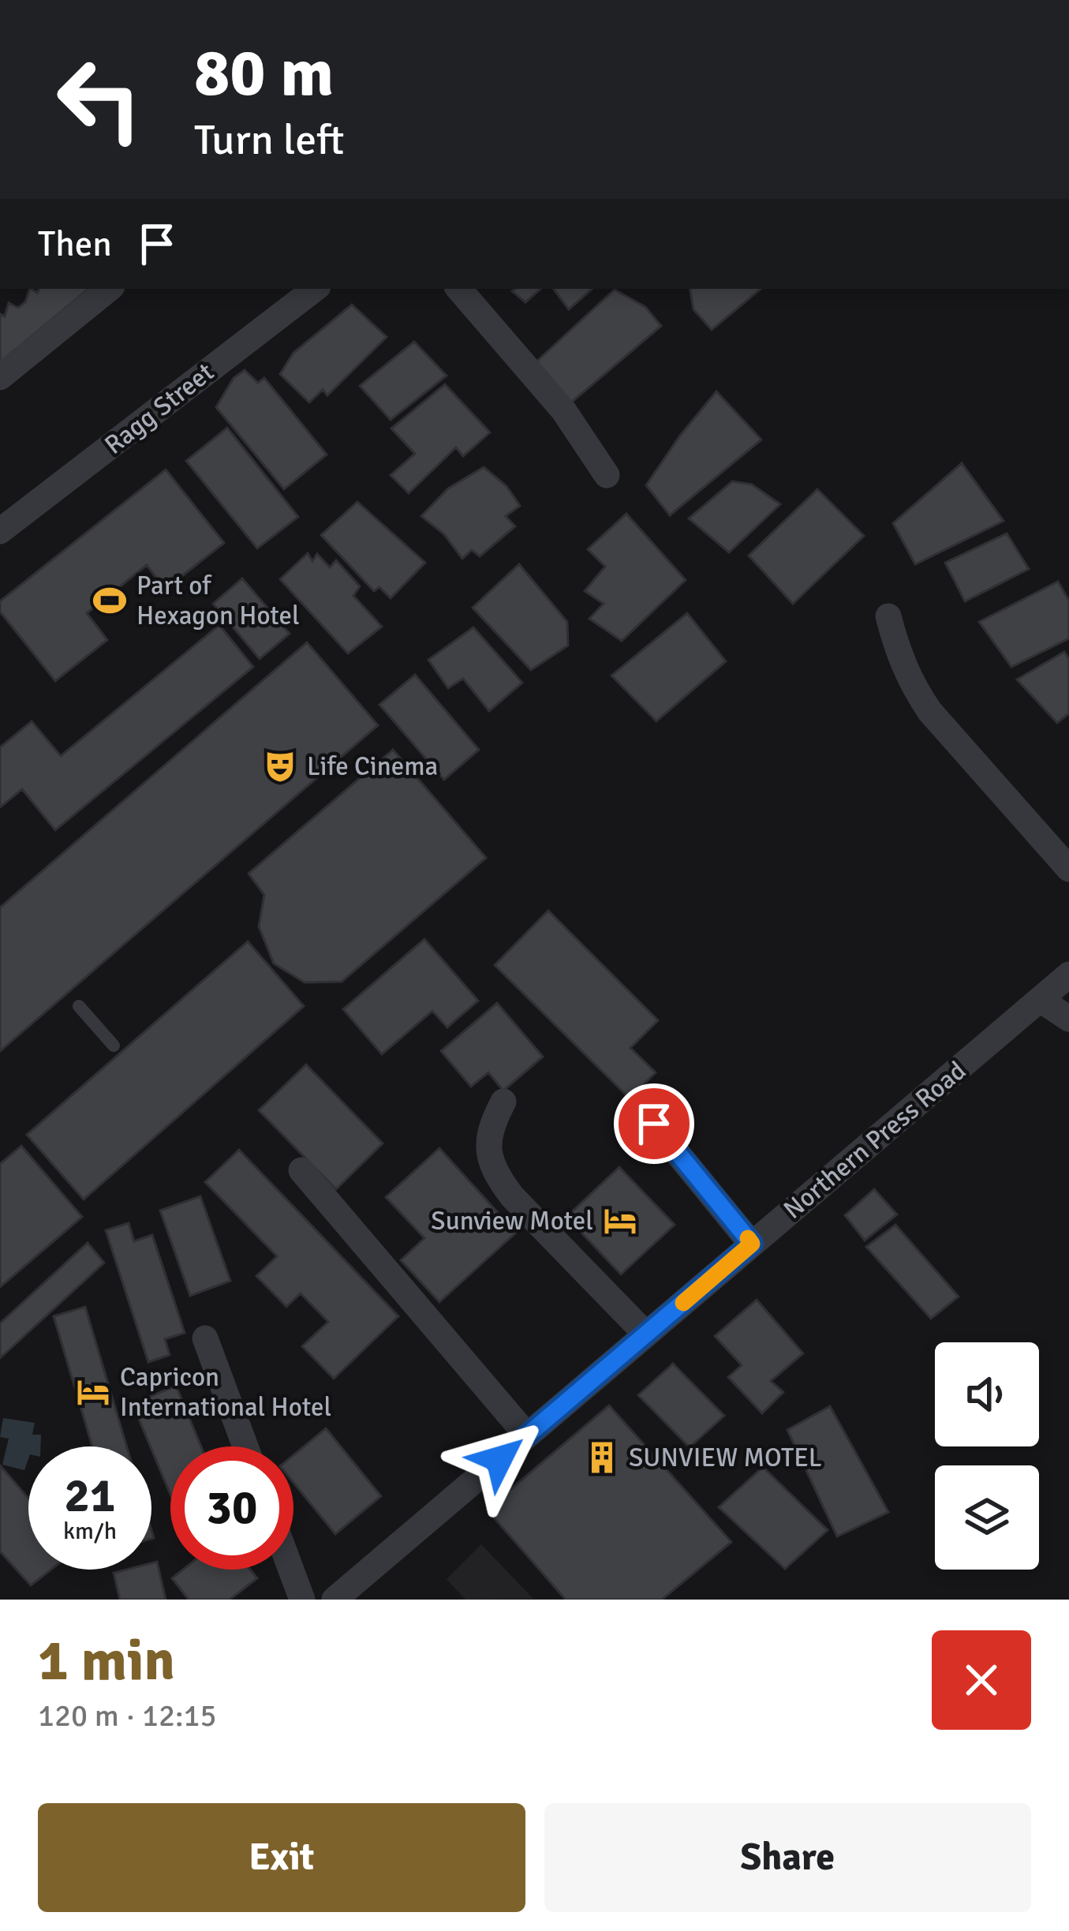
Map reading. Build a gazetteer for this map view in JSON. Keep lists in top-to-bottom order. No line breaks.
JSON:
{"streets":{"street":["Ragg Street","Northern Press Road"]},"places":{"sports":["Part of Hexagon Hotel"],"theatre":["Life Cinema"],"hotel":["Sunview Motel","Capricon International Hotel"],"building":["SUNVIEW MOTEL"]},"page":{"turn":["80 m","Turn left"],"then":"Then","speed":"21 km/h","limit":"30","heading":["1 min","120 m · 12:15"],"buttons":["Exit","Share"]}}
